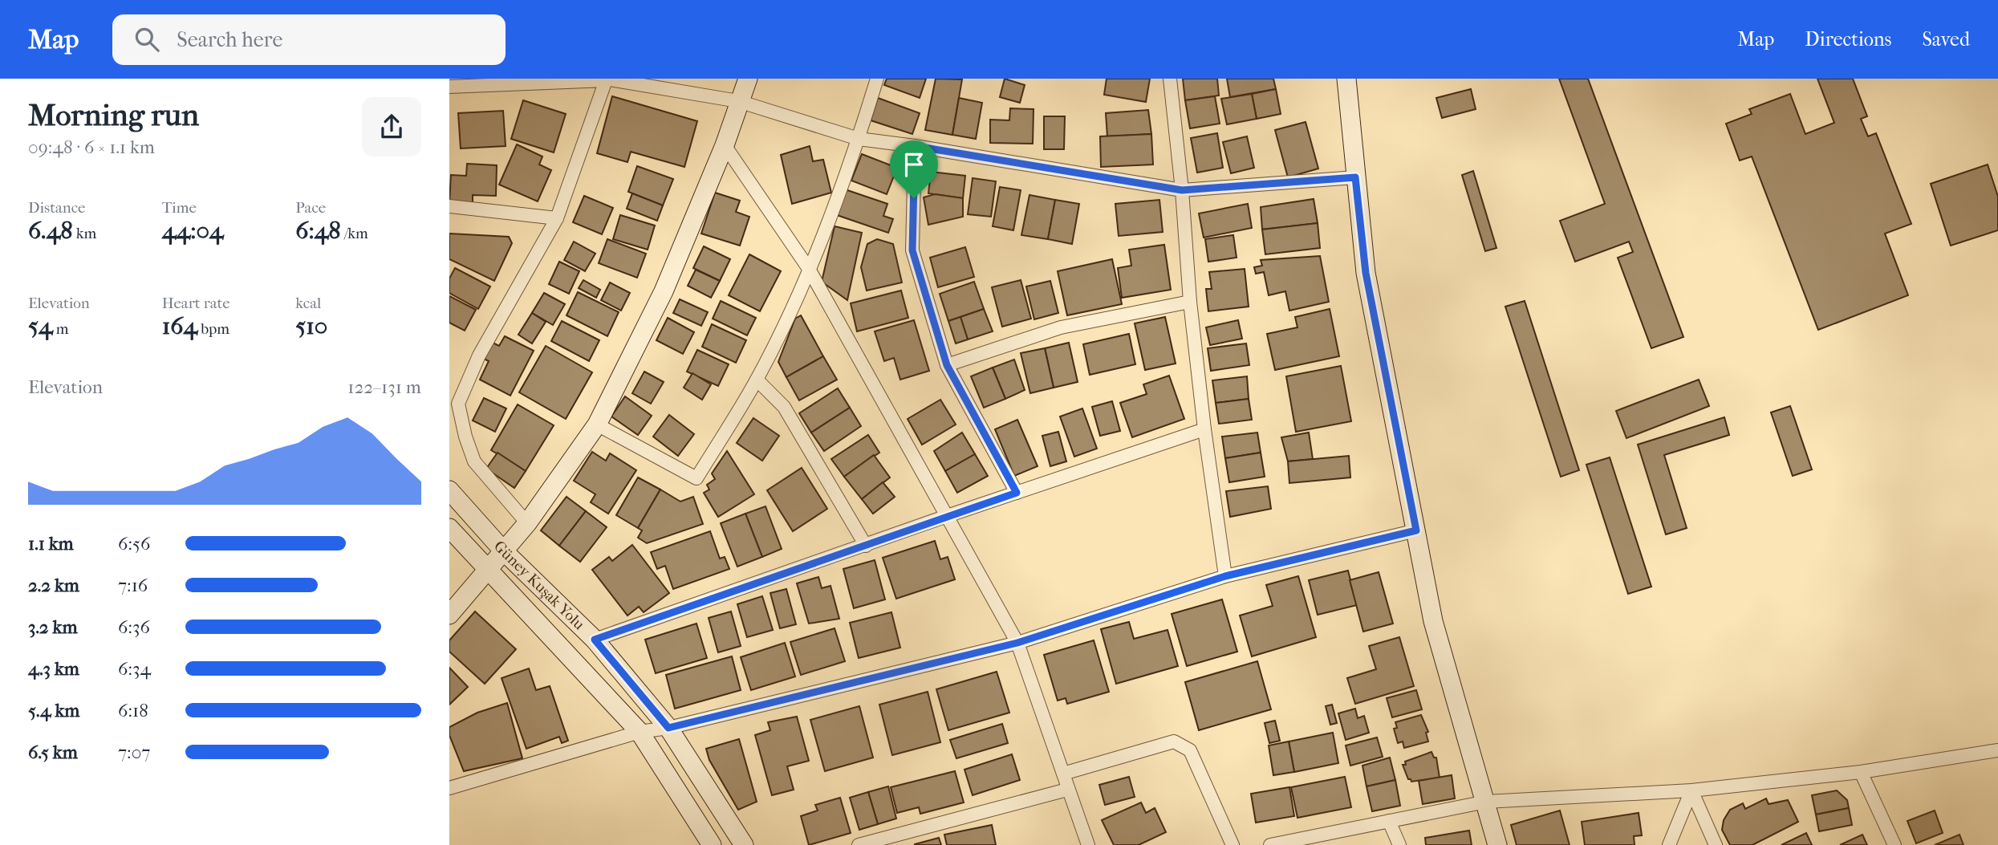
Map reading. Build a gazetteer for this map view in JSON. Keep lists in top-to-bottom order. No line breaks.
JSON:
{"streets":{"main road":["Güney Kuşak Yolu"]},"page":{"header":"Map","search":"Search here","nav":["Map","Directions","Saved"],"heading":["Morning run","09:48 · 6 × 1.1 km"],"stats":[["Distance","6.48 km"],["Time","44:04"],["Pace","6:48 /km"],["Elevation","54 m"],["Heart rate","164 bpm"],["kcal","510"]],"chart":["Elevation","122–131 m"],"list":[{"name":"1.1 km","note":"6:56"},{"name":"2.2 km","note":"7:16"},{"name":"3.2 km","note":"6:36"},{"name":"4.3 km","note":"6:34"},{"name":"5.4 km","note":"6:18"},{"name":"6.5 km","note":"7:07"}]}}
